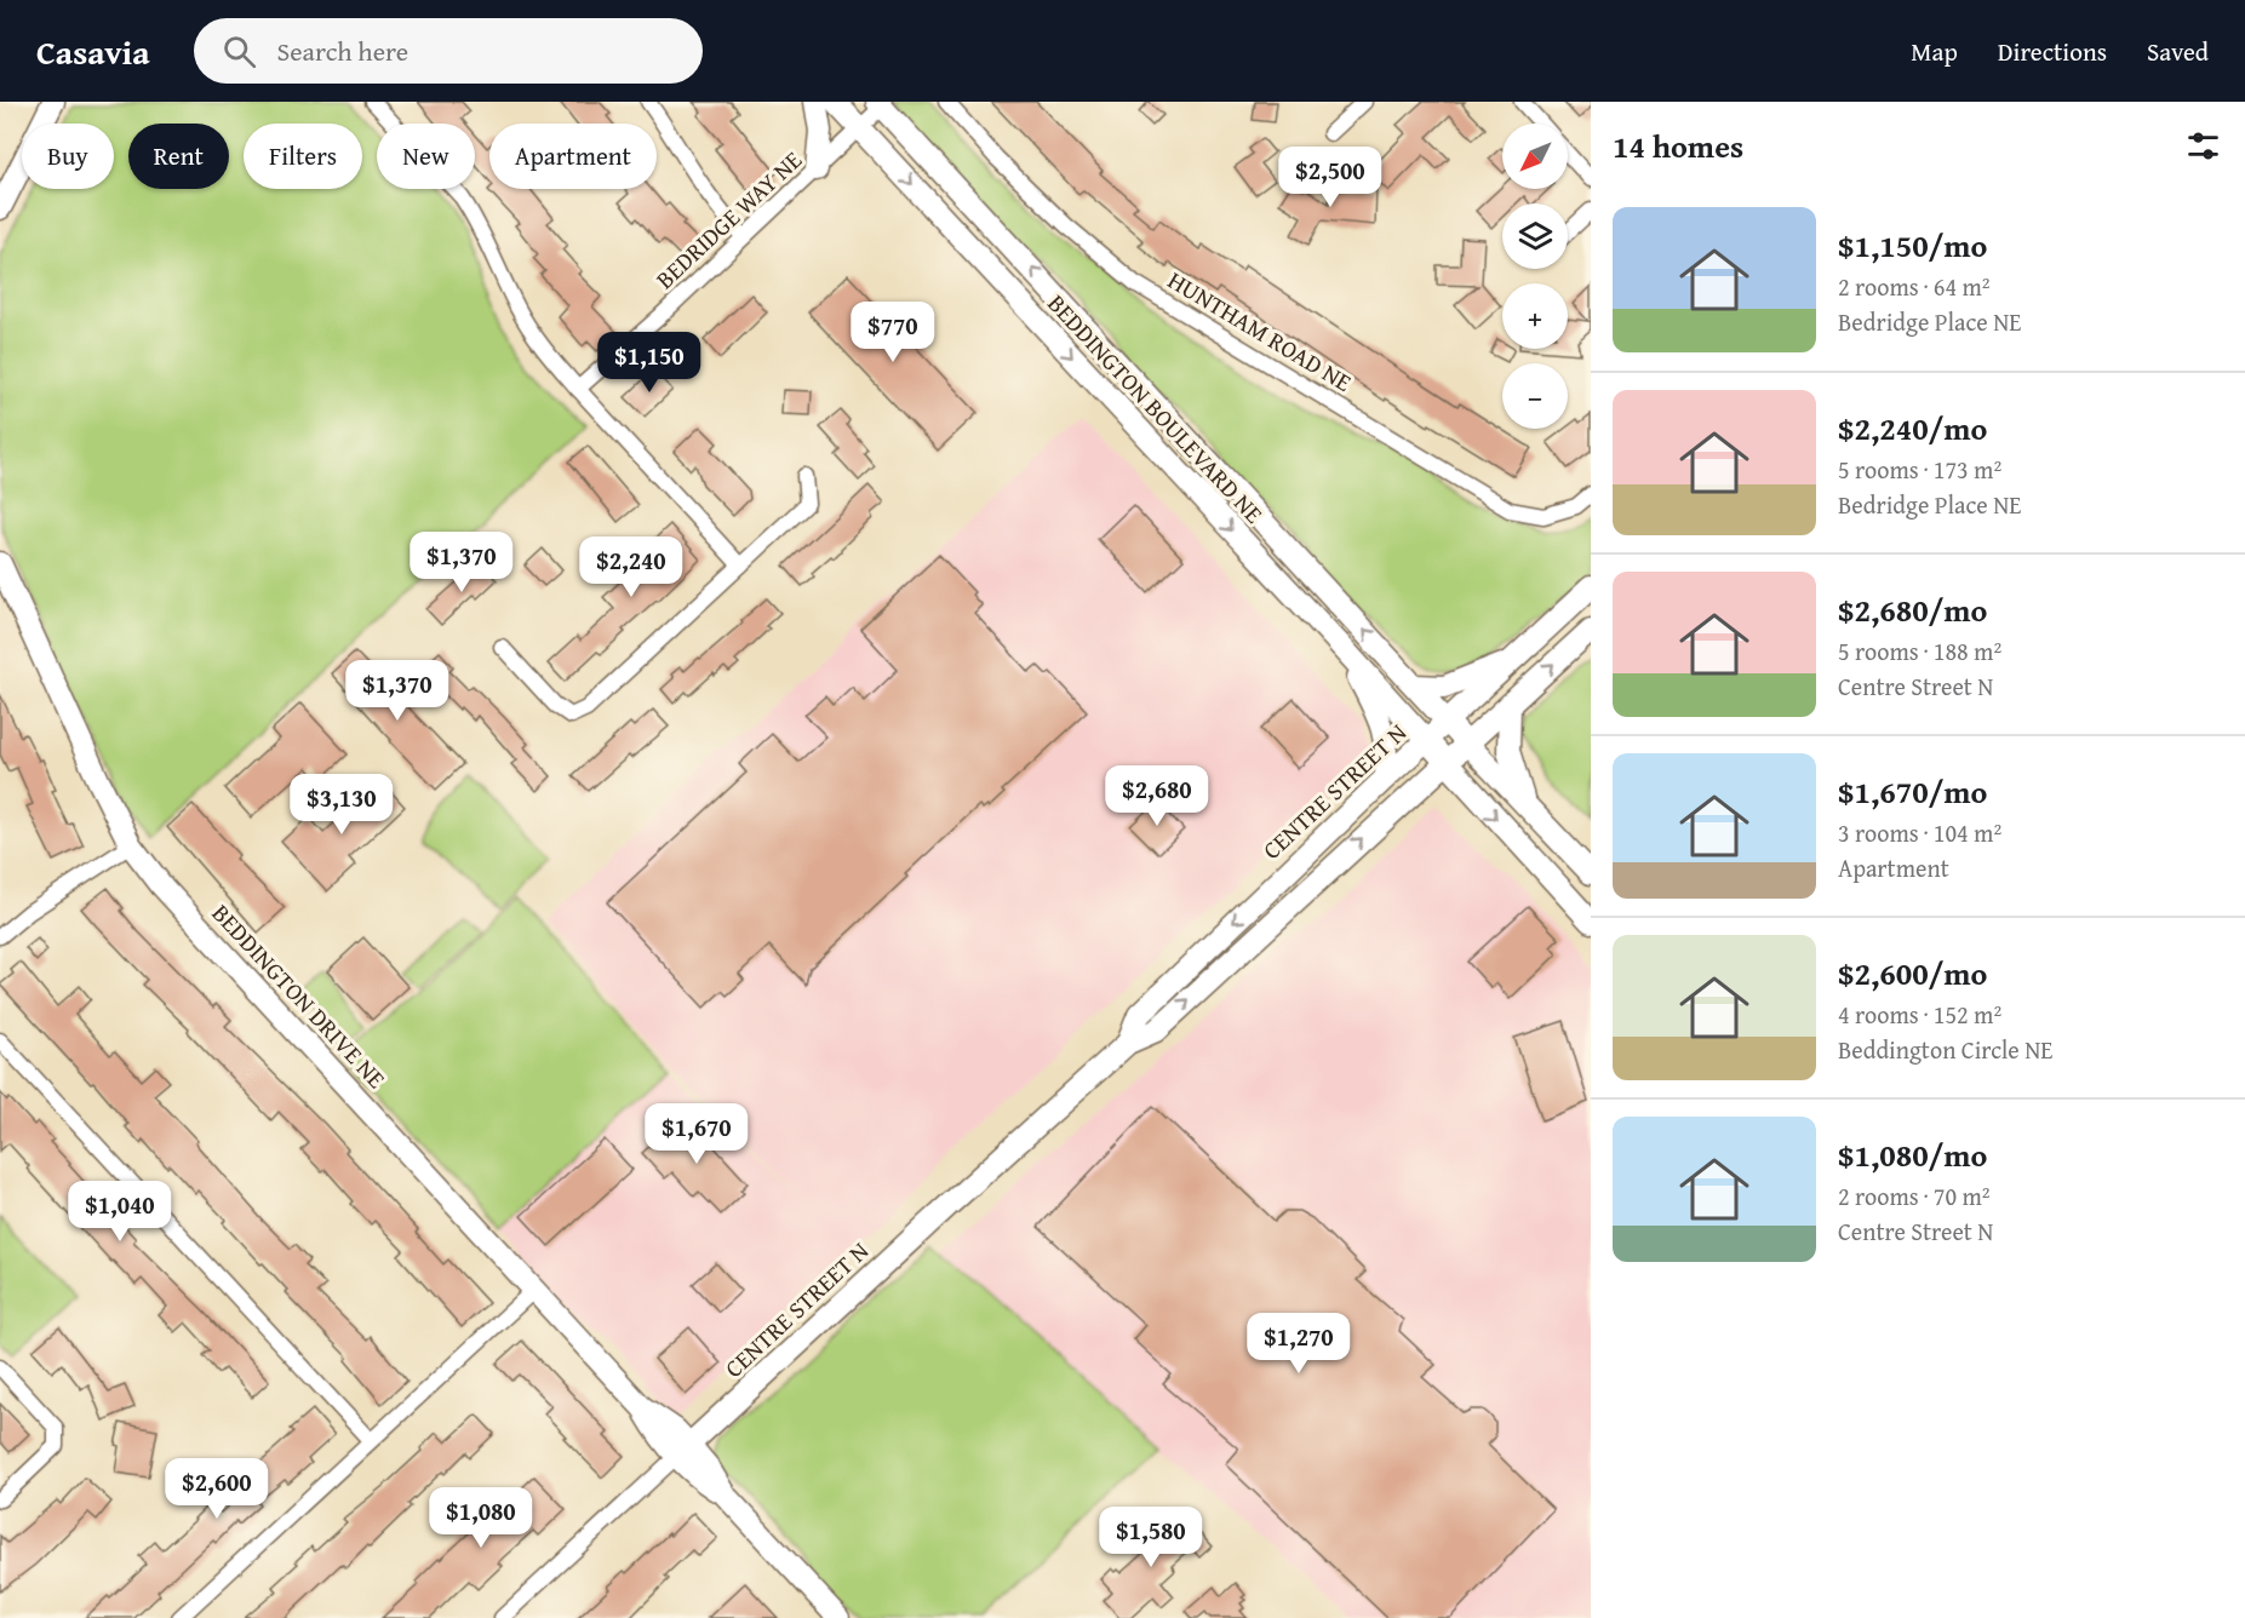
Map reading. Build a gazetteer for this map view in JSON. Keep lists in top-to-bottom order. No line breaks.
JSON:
{"streets":{"main road":["BEDDINGTON BOULEVARD NE","CENTRE STREET N","BEDDINGTON DRIVE NE"],"street":["BEDRIDGE WAY NE","HUNTHAM ROAD NE"]},"crossings":[["BEDRIDGE WAY NE","BEDDINGTON BOULEVARD NE"],["BEDDINGTON BOULEVARD NE","CENTRE STREET N"],["CENTRE STREET N","BEDDINGTON DRIVE NE"]],"north":"bottom left","page":{"header":"Casavia","search":"Search here","nav":["Map","Directions","Saved"],"heading":"14 homes","map_buttons":["+","−"],"chip":["Buy","Rent","Filters","New","Apartment"],"price":["$2,500","$770","$1,150","$1,370","$2,240","$1,370","$2,680","$3,130","$1,670","$1,040","$1,270","$2,600","$1,080","$1,580"],"list":[{"name":"$1,150/mo","note":"2 rooms · 64 m² · Bedridge Place NE"},{"name":"$2,240/mo","note":"5 rooms · 173 m² · Bedridge Place NE"},{"name":"$2,680/mo","note":"5 rooms · 188 m² · Centre Street N"},{"name":"$1,670/mo","note":"3 rooms · 104 m² · Apartment"},{"name":"$2,600/mo","note":"4 rooms · 152 m² · Beddington Circle NE"},{"name":"$1,080/mo","note":"2 rooms · 70 m² · Centre Street N"}]}}
